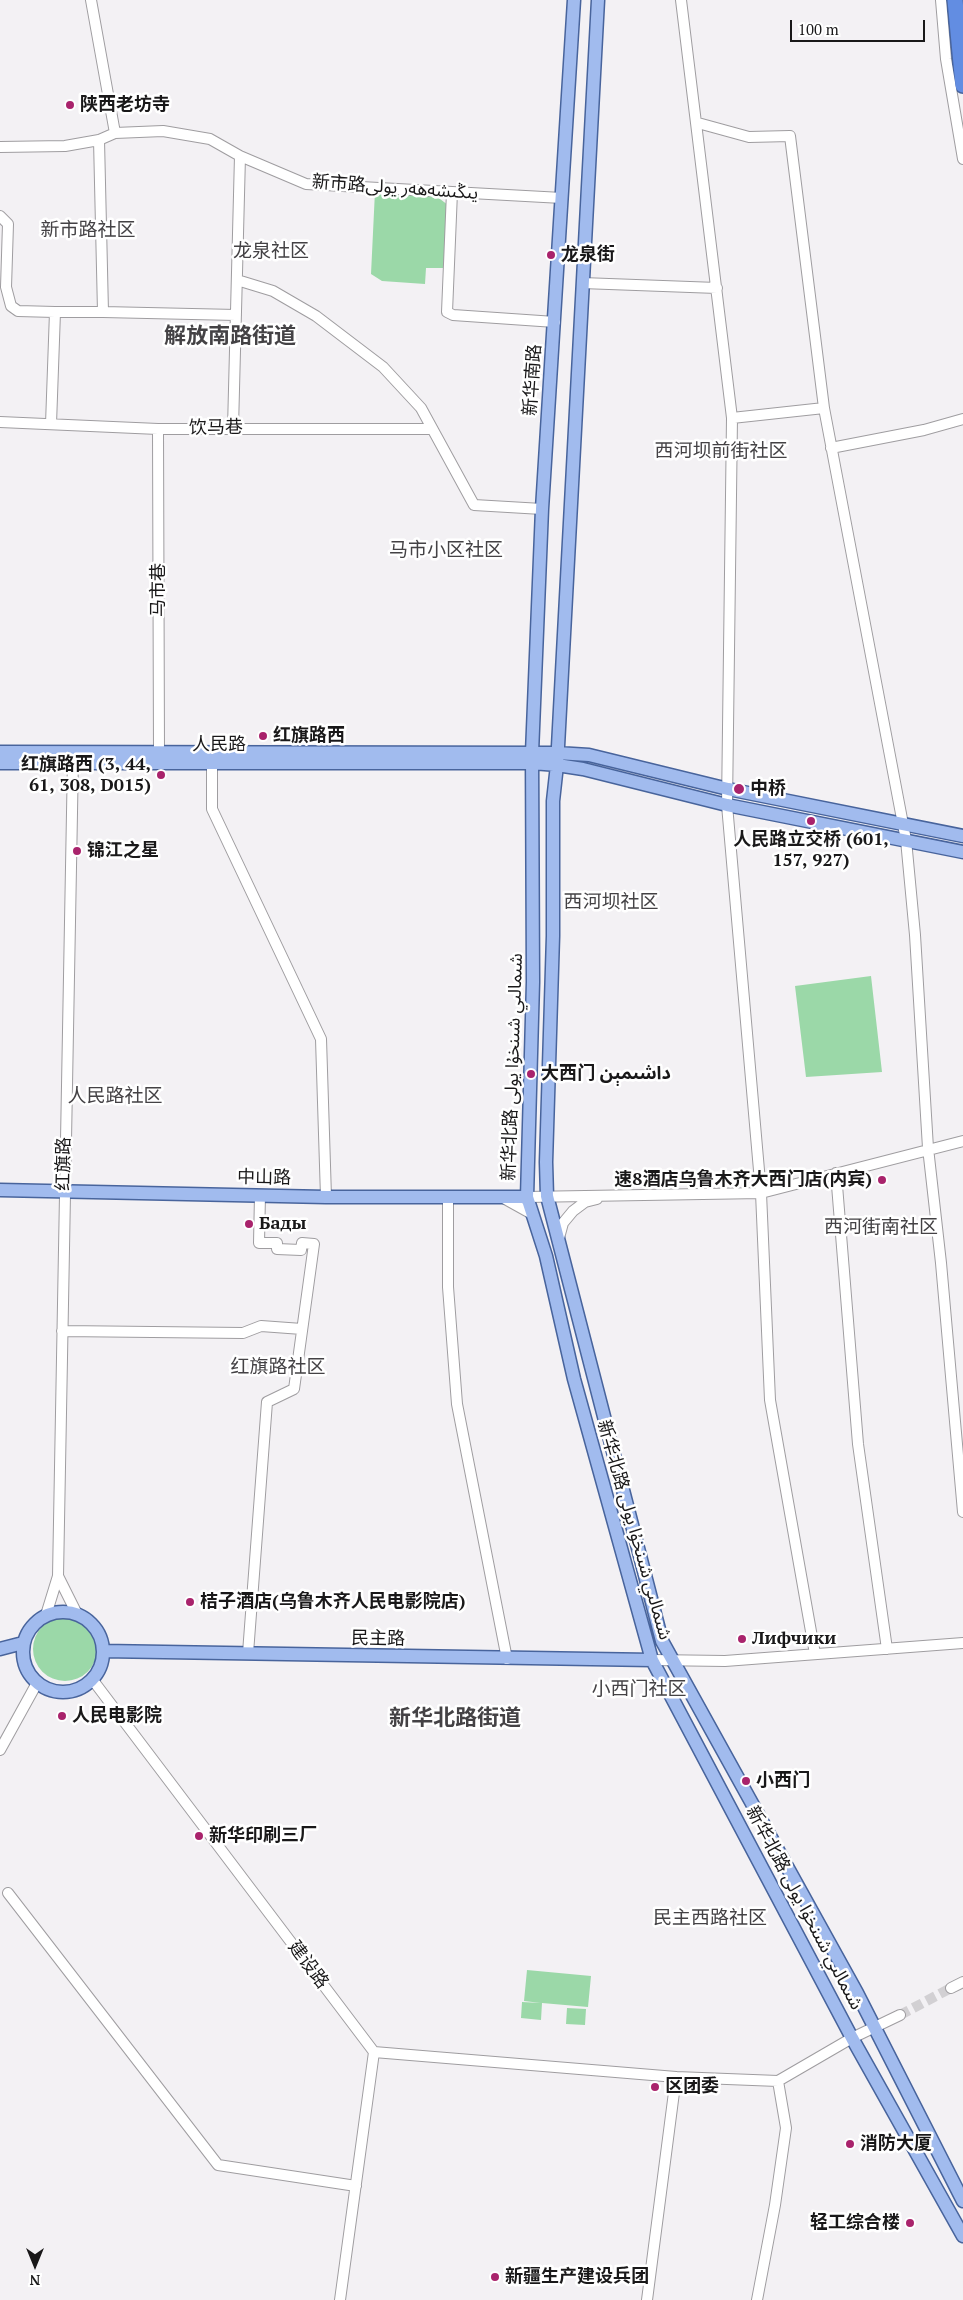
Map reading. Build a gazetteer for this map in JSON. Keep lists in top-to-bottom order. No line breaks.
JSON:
{"streets":{"main road":["新华南路","人民路","新华北路 شىمالىي شىنخۇا يولى","中山路","民主路"],"street":["新市路يىڭىشەھەر يولى","饮马巷","马市巷","红旗路","建设路"]},"crossings":[["新市路يىڭىشەھەر يولى","新华南路"],["新华南路","人民路"],["新华南路","新华北路 شىمالىي شىنخۇا يولى"],["饮马巷","马市巷"],["马市巷","人民路"],["人民路","新华北路 شىمالىي شىنخۇا يولى"],["人民路","红旗路"],["新华北路 شىمالىي شىنخۇا يولى","中山路"],["新华北路 شىمالىي شىنخۇا يولى","民主路"],["红旗路","中山路"],["民主路","建设路"]],"districts":["新市路社区","龙泉社区","解放南路街道","西河坝前街社区","马市小区社区","西河坝社区","人民路社区","西河街南社区","红旗路社区","小西门社区","新华北路街道","民主西路社区"],"places":["陕西老坊寺","龙泉街","红旗路西","红旗路西 (3, 44, 61, 308, D015)","中桥","人民路立交桥 (601, 157, 927)","锦江之星","大西门 داشىمېن","速8酒店乌鲁木齐大西门店(内宾)","Бады","桔子酒店(乌鲁木齐人民电影院店)","Лифчики","人民电影院","小西门","新华印刷三厂","区团委","消防大厦","轻工综合楼","新疆生产建设兵团"],"scale_bar":"100 m","north":"bottom"}
